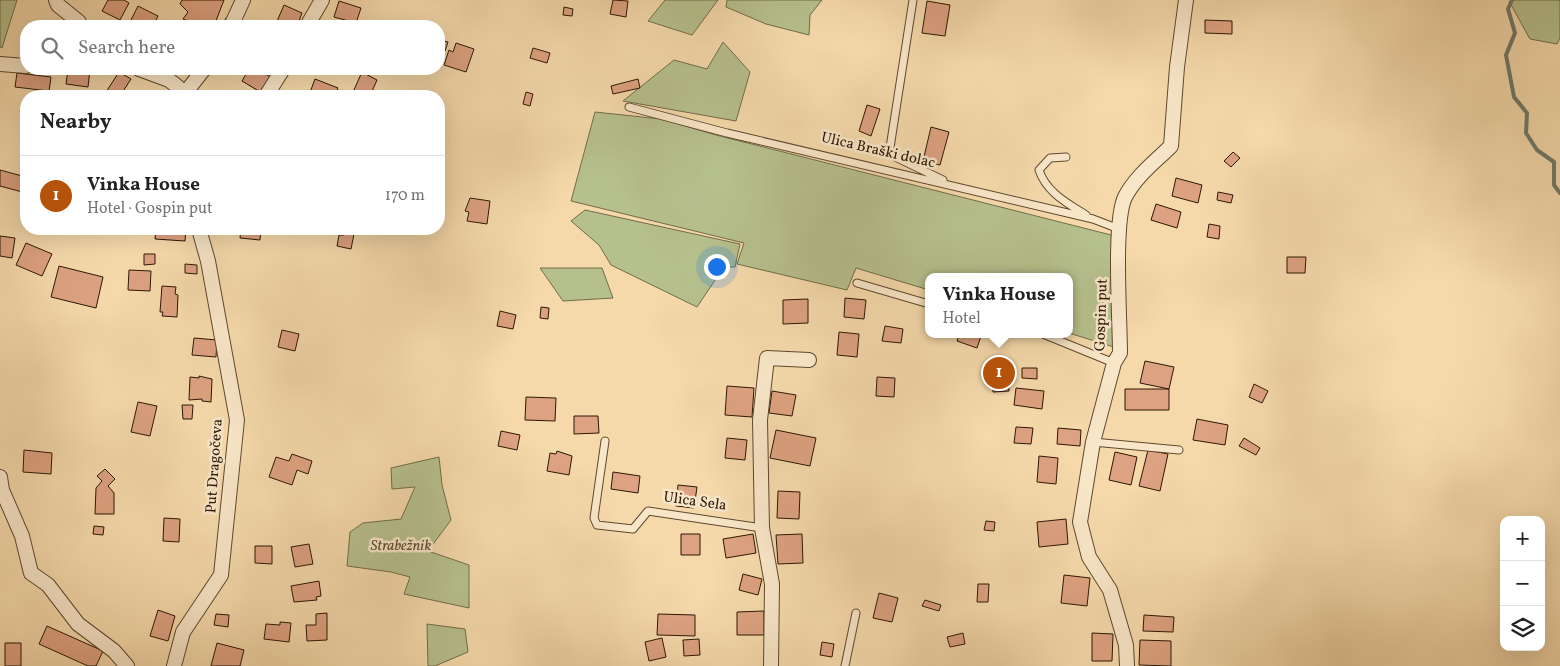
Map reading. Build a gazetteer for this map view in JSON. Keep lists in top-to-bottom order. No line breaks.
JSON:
{"streets":{"street":["Gospin put","Put Dragočeva"],"lane":["Ulica Braški dolac","Ulica Sela"]},"crossings":[["Ulica Braški dolac","Gospin put"]],"parks":["Strabežnik"],"page":{"search":"Search here","heading":"Nearby","list":[{"mark":"1","name":"Vinka House","note":"Hotel · Gospin put","value":"170 m"}],"popup":["Vinka House","Hotel"],"pins":"1","map_buttons":["+","−"]}}
